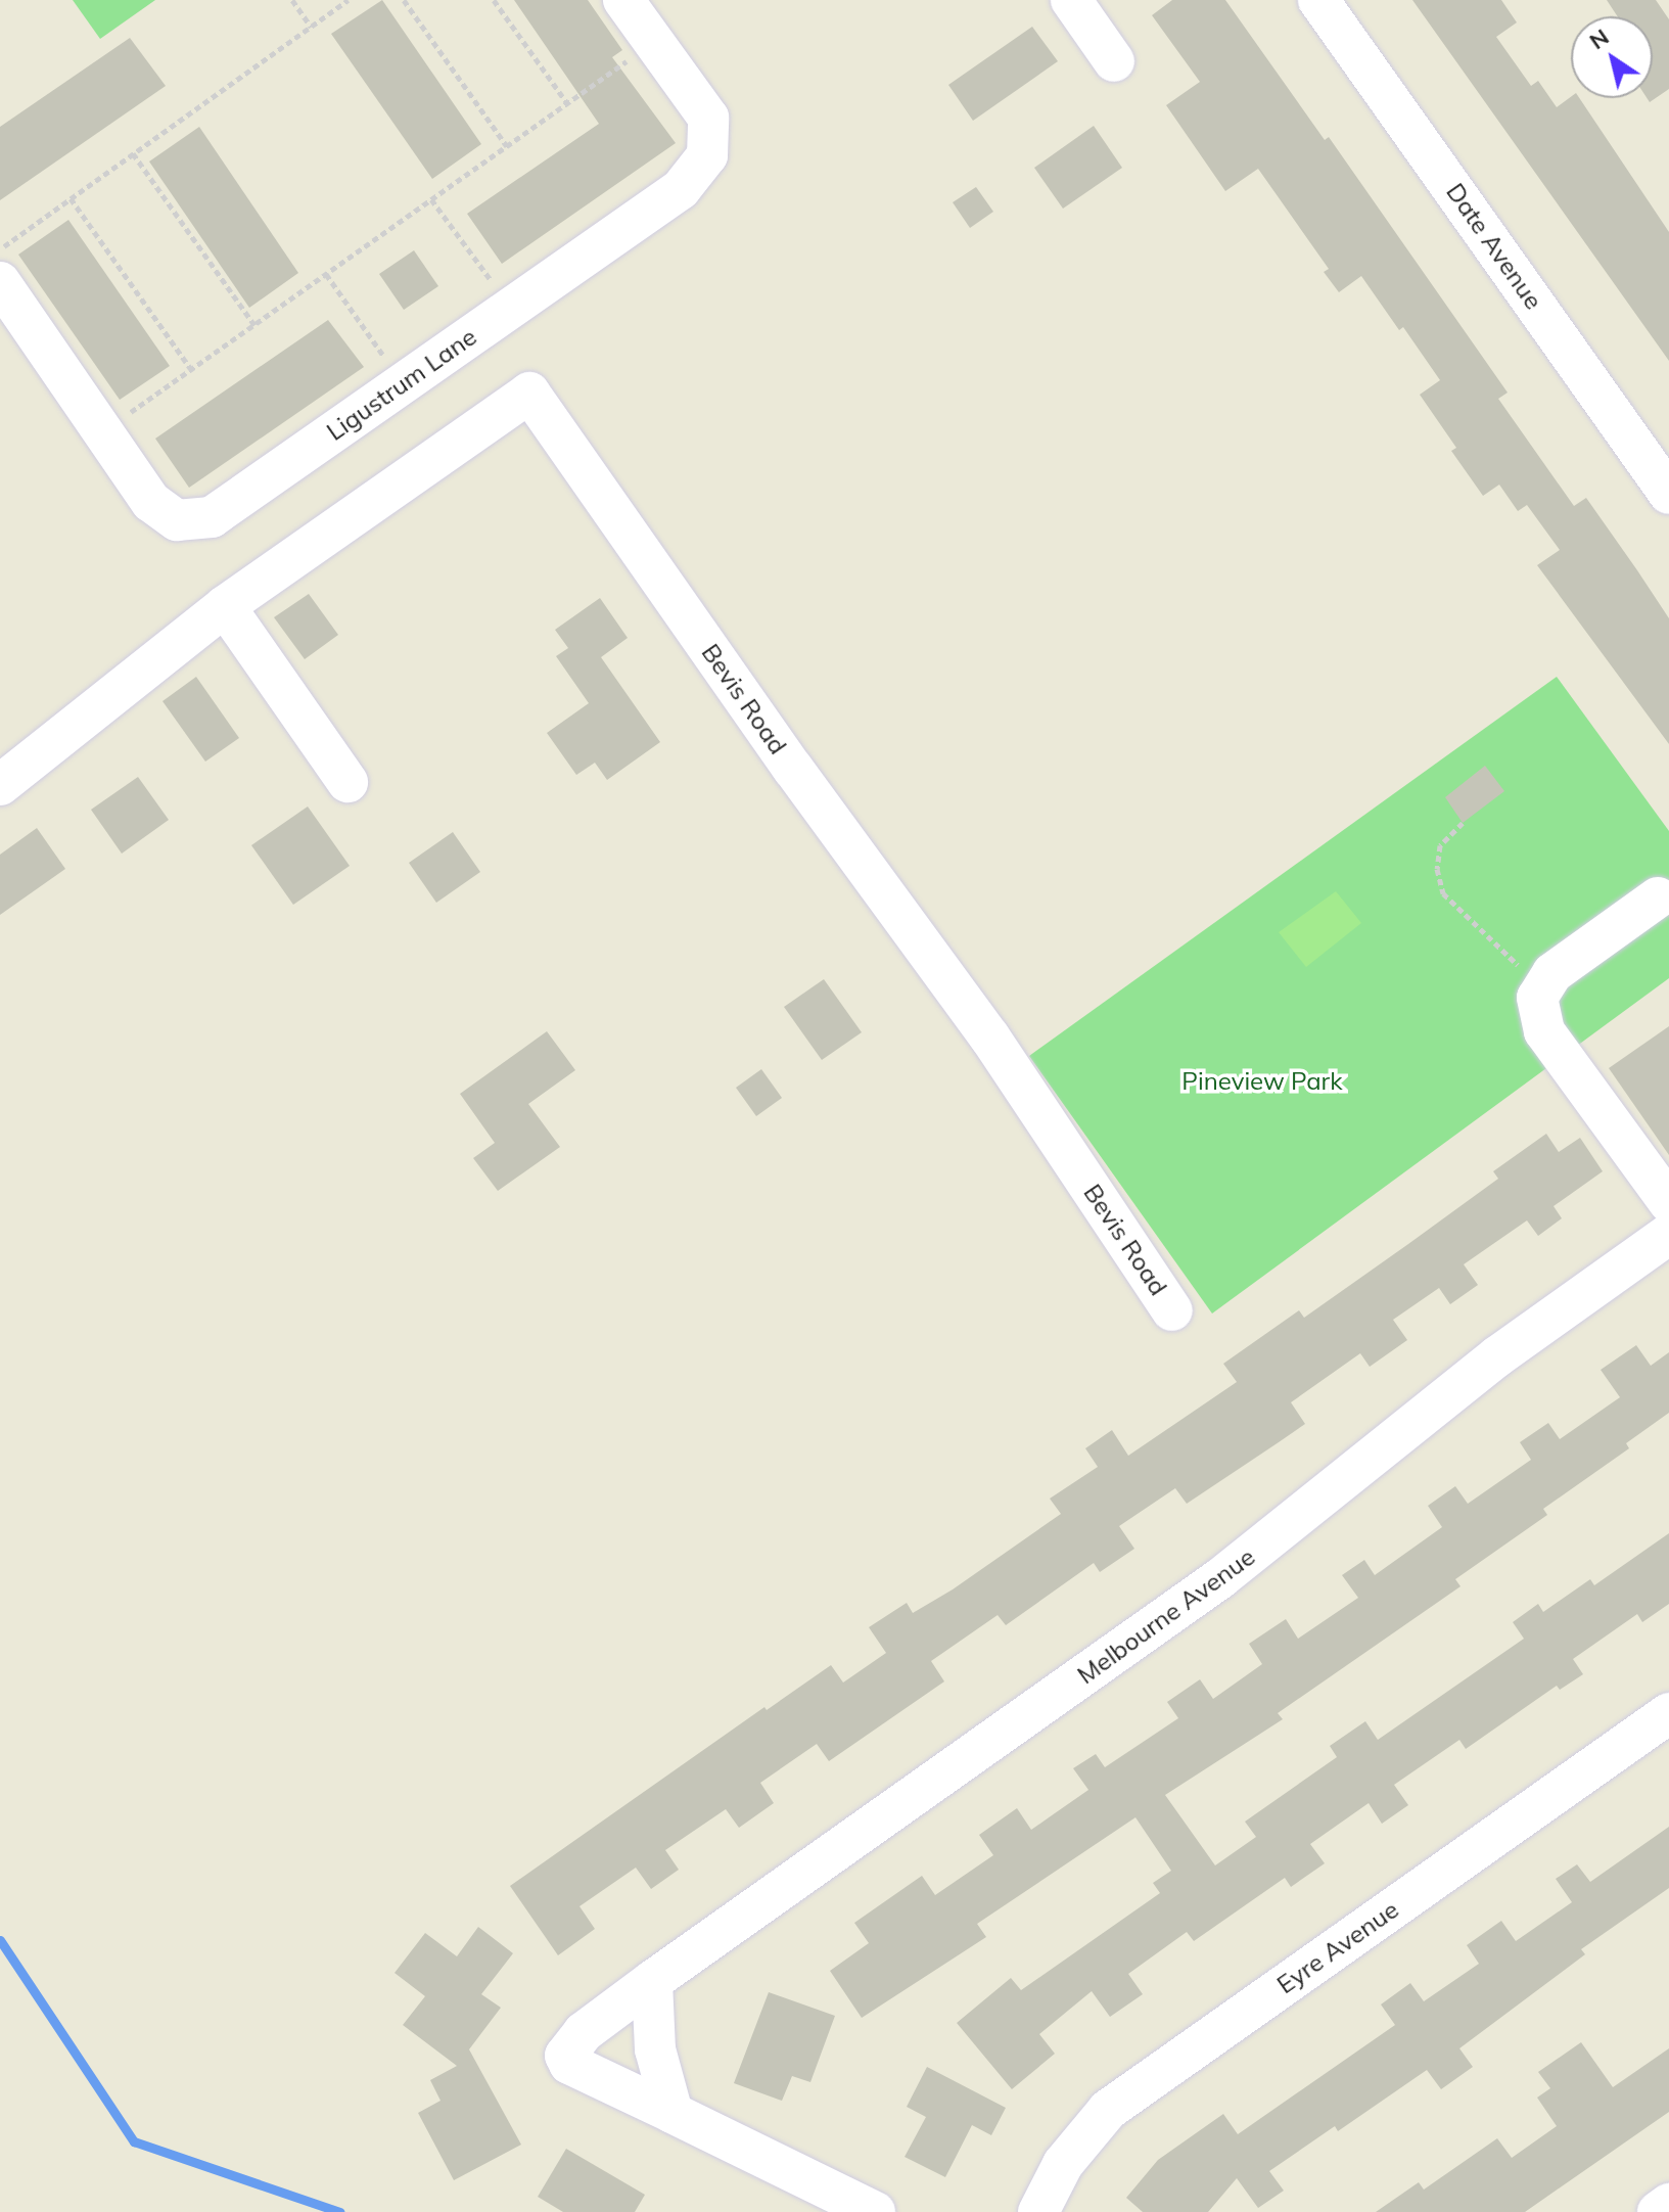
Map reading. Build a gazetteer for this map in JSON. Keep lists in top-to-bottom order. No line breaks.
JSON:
{"streets":{"street":["Date Avenue","Ligustrum Lane","Bevis Road","Melbourne Avenue","Eyre Avenue"]},"parks":["Pineview Park"],"north":"top left"}
